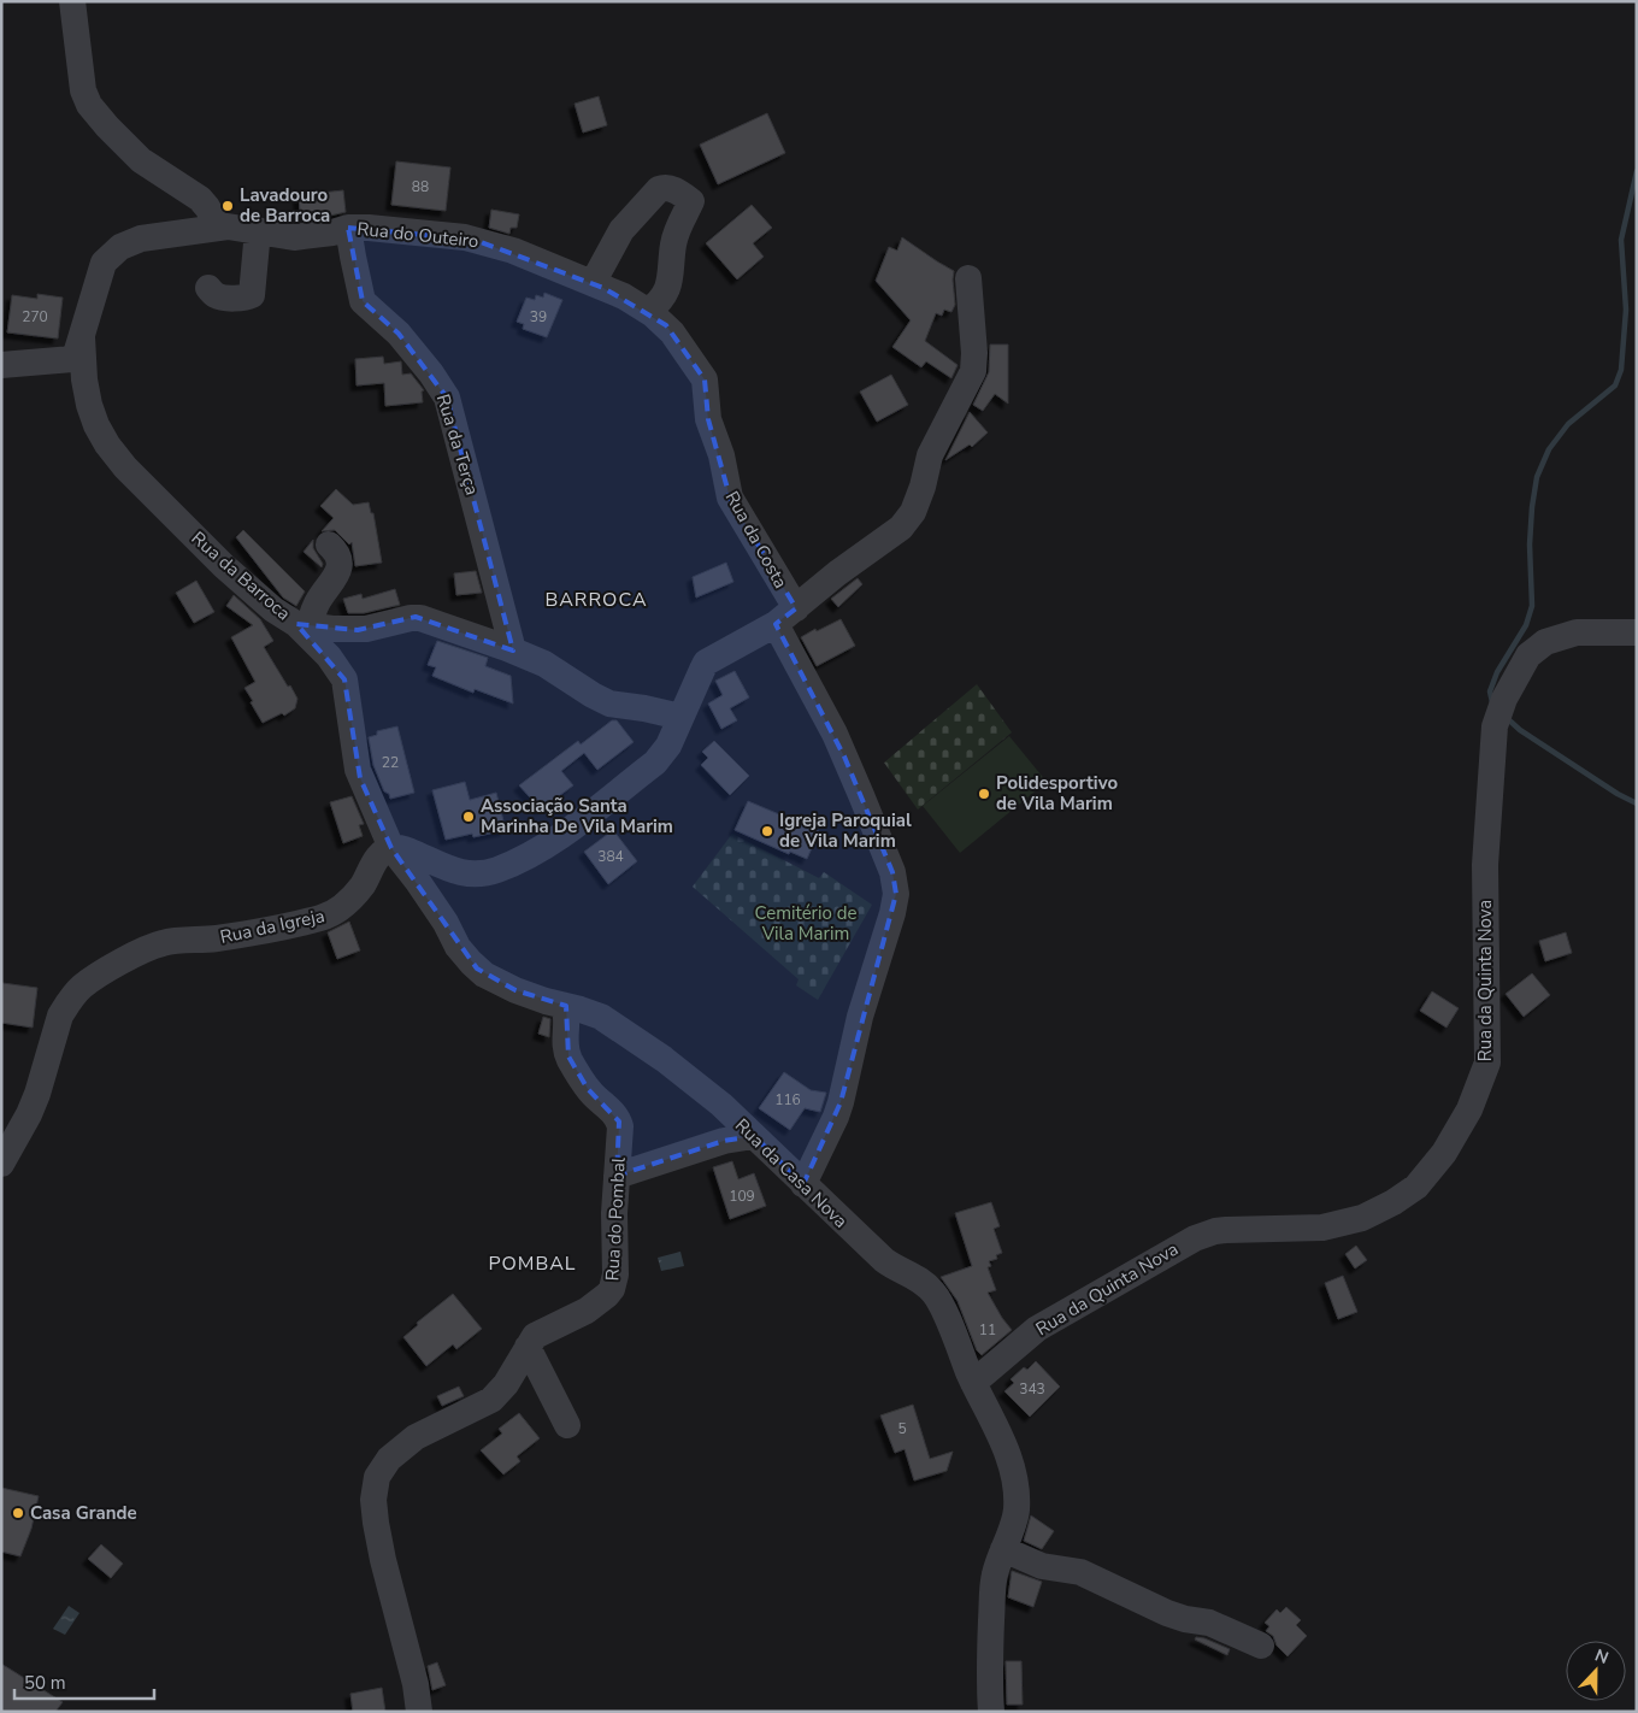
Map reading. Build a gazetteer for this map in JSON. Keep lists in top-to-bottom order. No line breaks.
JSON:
{"streets":{"street":["Rua do Outeiro","Rua da Terça","Rua da Costa","Rua da Barroca","Rua da Igreja","Rua da Quinta Nova","Rua da Casa Nova","Rua do Pombal"]},"crossings":[["Rua do Outeiro","Rua da Terça"],["Rua do Outeiro","Rua da Costa"],["Rua do Outeiro","Rua da Barroca"],["Rua da Terça","Rua da Barroca"],["Rua da Costa","Rua da Casa Nova"],["Rua da Quinta Nova","Rua da Casa Nova"],["Rua da Casa Nova","Rua do Pombal"]],"districts":["BARROCA","POMBAL"],"parks":["Cemitério de Vila Marim"],"places":["Lavadouro de Barroca","Polidesportivo de Vila Marim","Associação Santa Marinha De Vila Marim","Igreja Paroquial de Vila Marim","Casa Grande"],"house_numbers":["88","270","39","22","384","116","109","11","343","5"],"scale_bar":"50 m","north":"top"}
